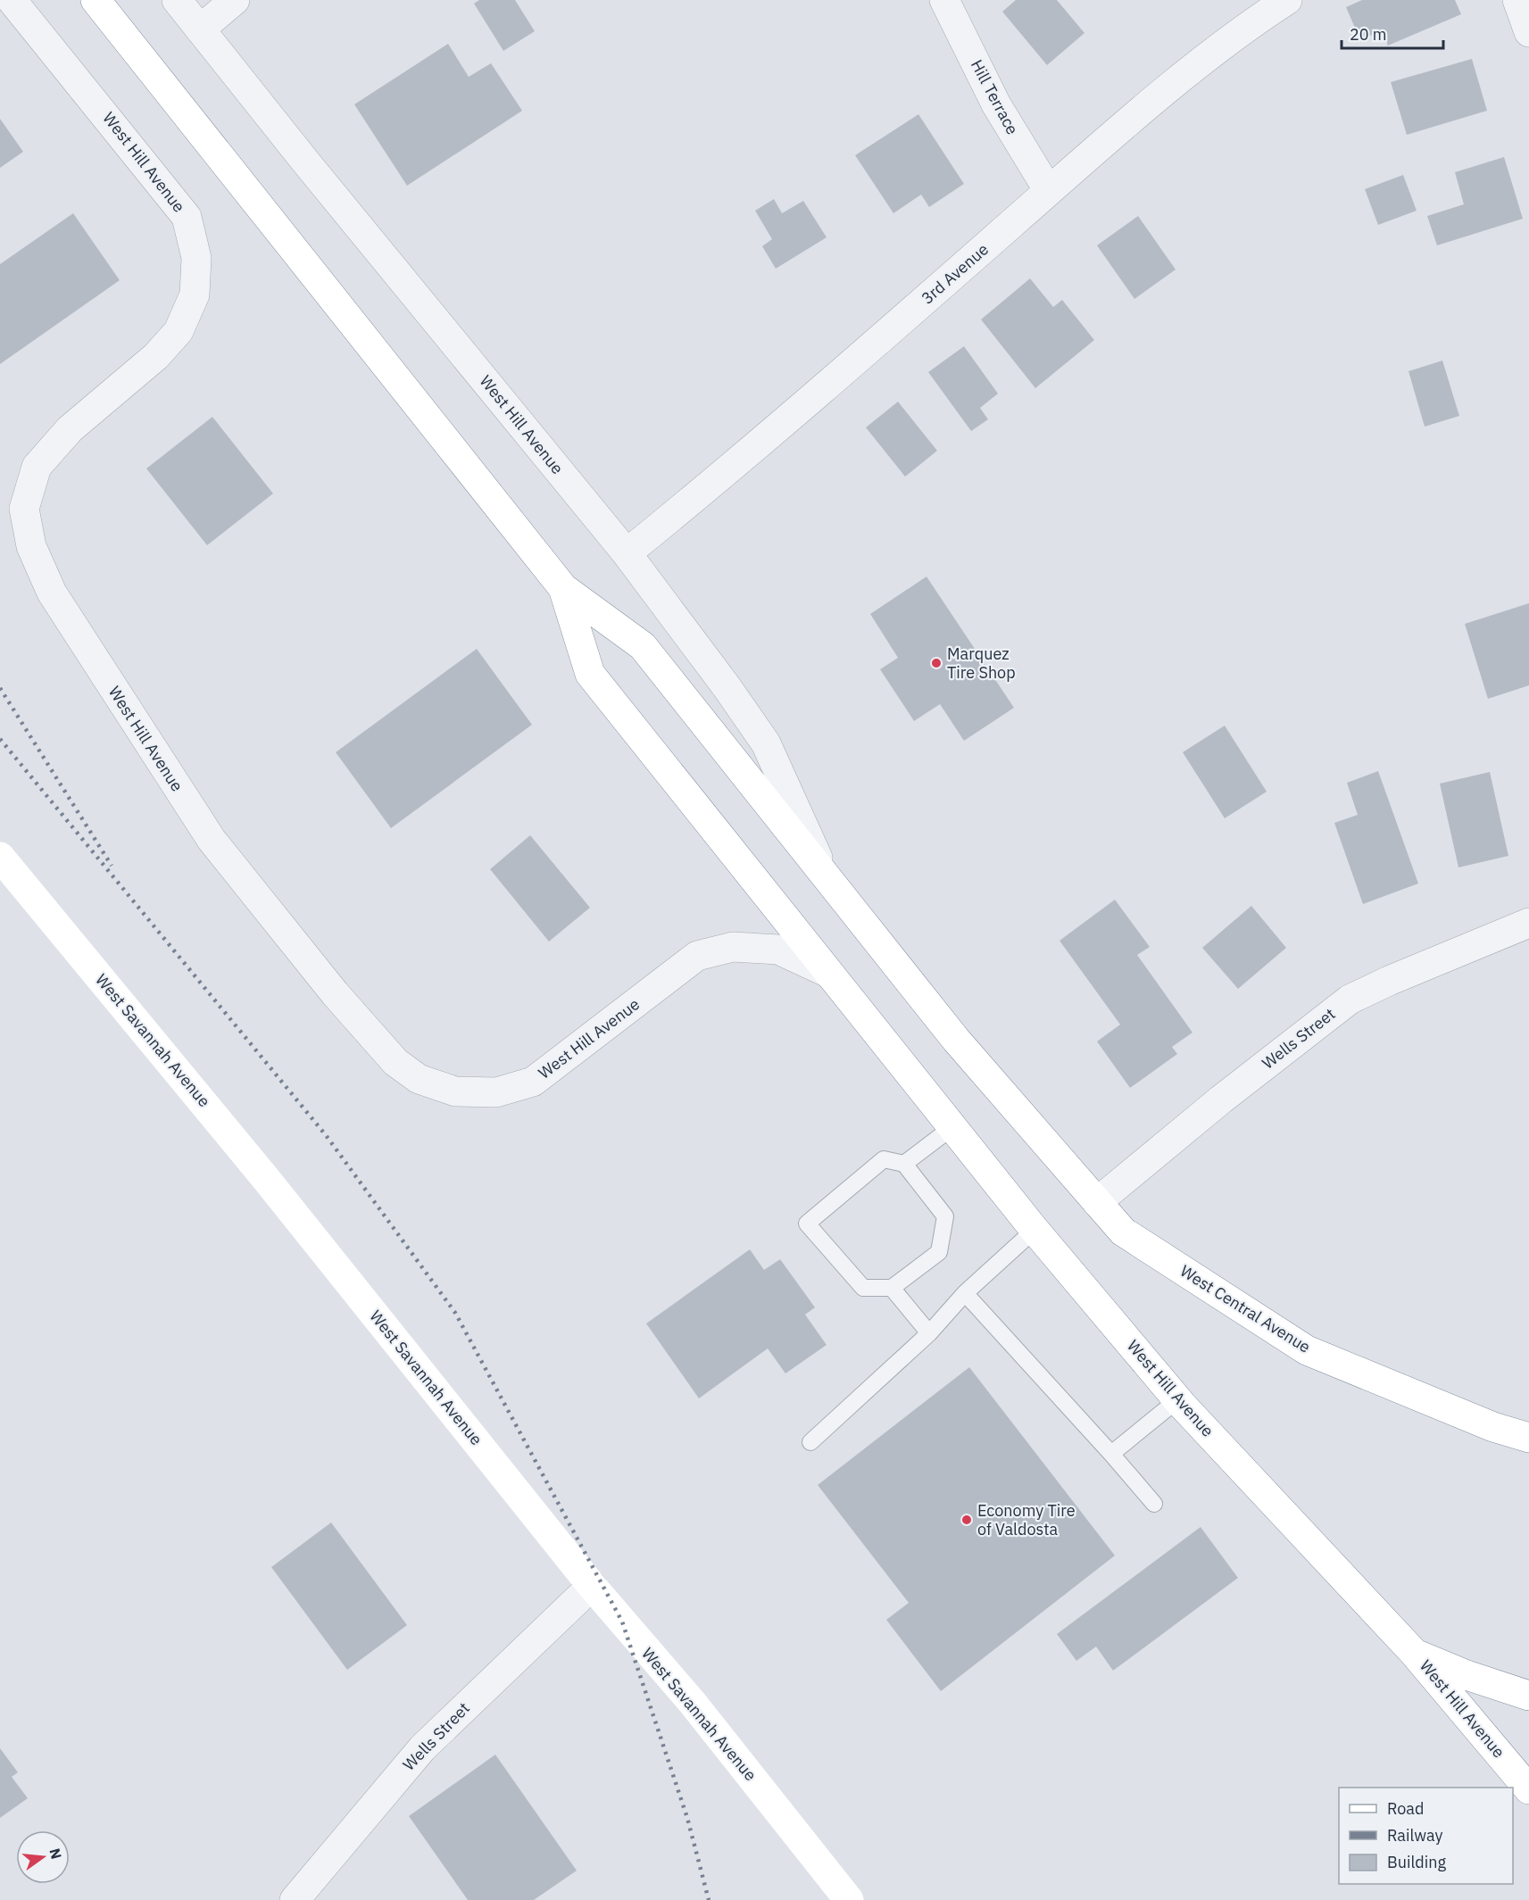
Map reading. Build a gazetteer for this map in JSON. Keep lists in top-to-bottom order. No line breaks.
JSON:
{"streets":{"main road":["West Hill Avenue","West Savannah Avenue","West Central Avenue"],"street":["Hill Terrace","3rd Avenue","Wells Street"]},"crossings":[["Hill Terrace","3rd Avenue"],["West Hill Avenue","3rd Avenue"],["West Hill Avenue","Wells Street"],["West Hill Avenue","West Central Avenue"],["Wells Street","West Savannah Avenue"],["Wells Street","West Central Avenue"]],"places":["Marquez Tire Shop","Economy Tire of Valdosta"],"legend":["Road","Railway","Building"],"scale_bar":"20 m","north":"right"}
